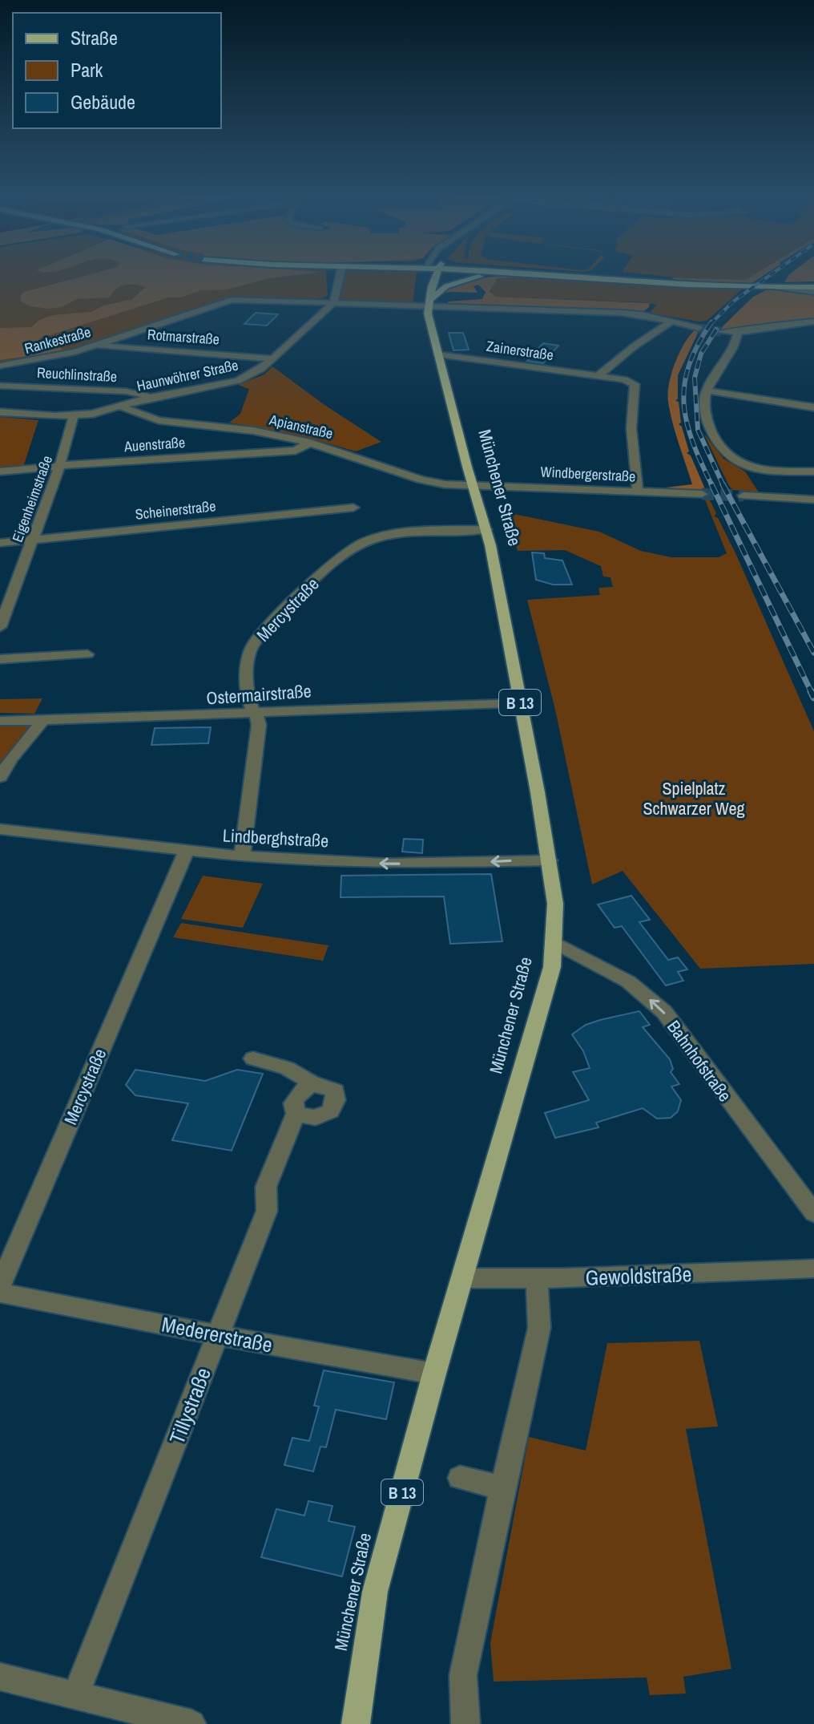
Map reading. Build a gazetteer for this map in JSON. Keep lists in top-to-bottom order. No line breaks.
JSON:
{"streets":{"main road":["Münchener Straße","B 13"],"street":["Rotmarstraße","Rankestraße","Zainerstraße","Reuchlinstraße","Haunwöhrer Straße","Apianstraße","Auenstraße","Windbergerstraße","Eigenheimstraße","Scheinerstraße","Mercystraße","Ostermairstraße","Lindberghstraße","Bahnhofstraße","Gewoldstraße","Medererstraße","Tillystraße"]},"crossings":[["Rotmarstraße","Rankestraße"],["Rotmarstraße","Haunwöhrer Straße"],["Rankestraße","Haunwöhrer Straße"],["Rankestraße","Münchener Straße"],["Zainerstraße","Windbergerstraße"],["Zainerstraße","Münchener Straße"],["Reuchlinstraße","Haunwöhrer Straße"],["Haunwöhrer Straße","Apianstraße"],["Haunwöhrer Straße","Eigenheimstraße"],["Apianstraße","Auenstraße"],["Apianstraße","Windbergerstraße"],["Apianstraße","Münchener Straße"],["Auenstraße","Eigenheimstraße"],["Windbergerstraße","Münchener Straße"],["Münchener Straße","Mercystraße"],["Münchener Straße","Ostermairstraße"],["Münchener Straße","Lindberghstraße"],["Münchener Straße","Bahnhofstraße"],["Münchener Straße","Gewoldstraße"],["Münchener Straße","Medererstraße"],["Eigenheimstraße","Scheinerstraße"],["Mercystraße","Ostermairstraße"],["Mercystraße","Lindberghstraße"],["Medererstraße","Tillystraße"]],"one_way":["Lindberghstraße","Bahnhofstraße"],"parks":["Spielplatz Schwarzer Weg"],"legend":["Straße","Park","Gebäude"]}
